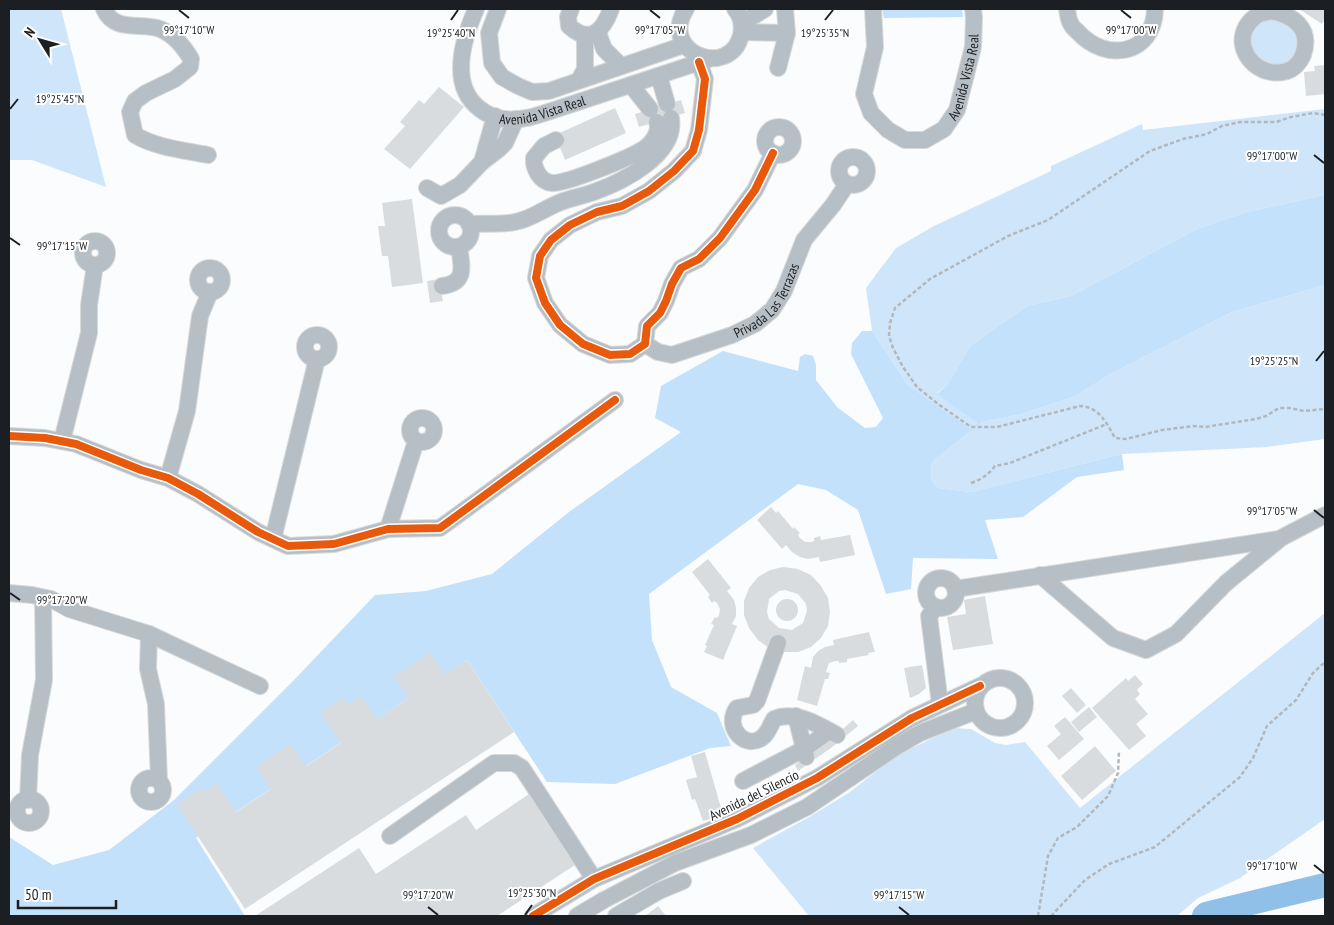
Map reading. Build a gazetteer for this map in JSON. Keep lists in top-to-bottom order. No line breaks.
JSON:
{"streets":{"street":["Avenida Vista Real","Privada Las Terrazas","Avenida del Silencio"]},"scale_bar":"50 m","north":"top left","coordinates":["99°17'10\"W","99°17'05\"W","99°17'00\"W","19°25'40\"N","19°25'35\"N","19°25'45\"N","99°17'15\"W","19°25'25\"N","99°17'20\"W","19°25'30\"N"]}
